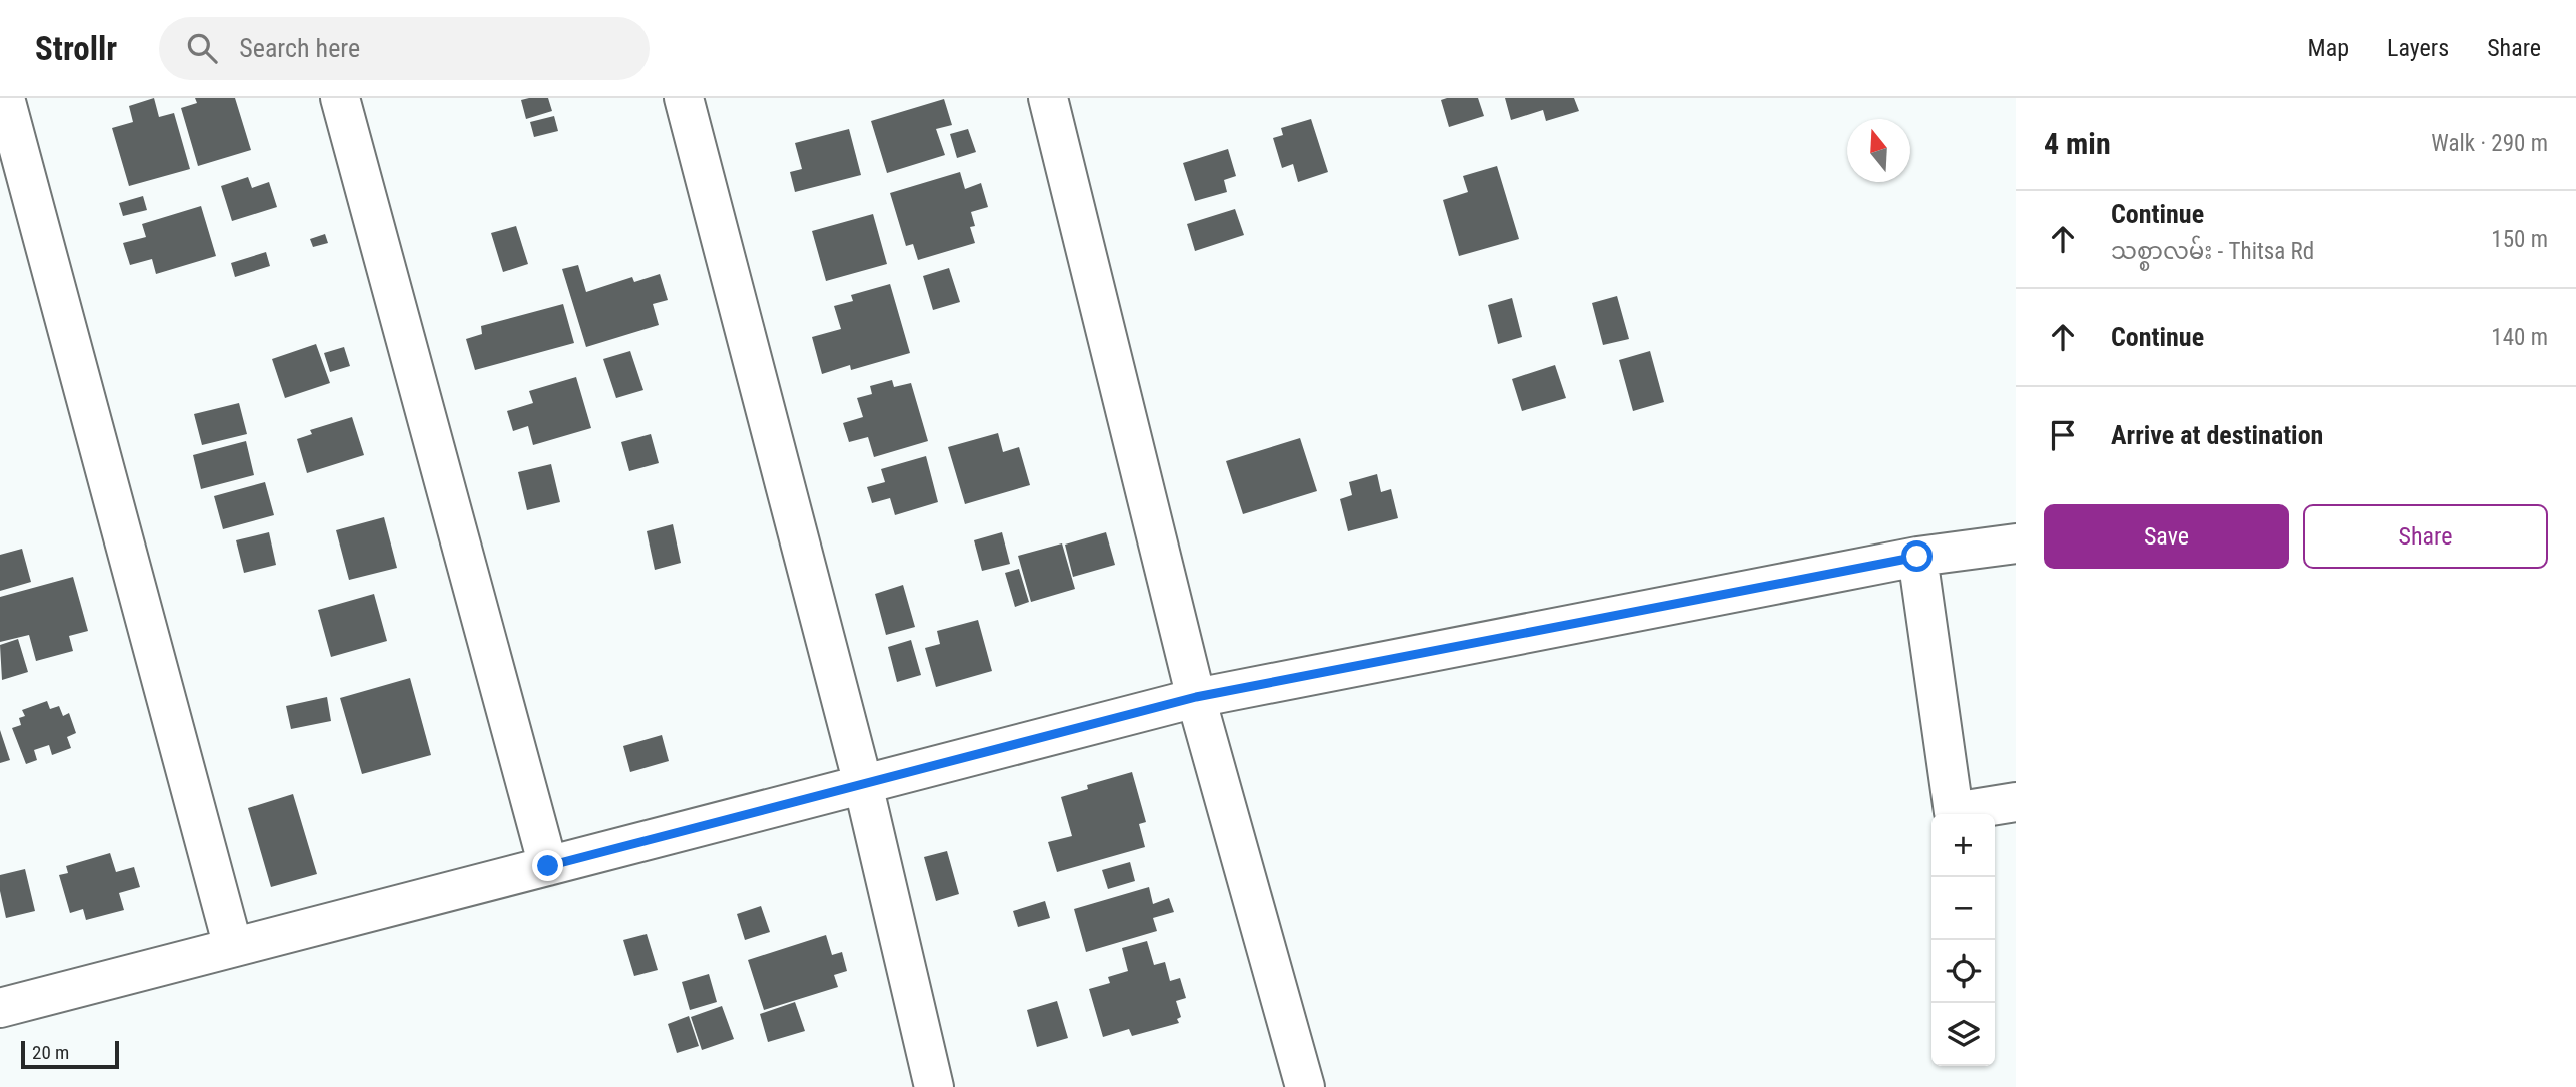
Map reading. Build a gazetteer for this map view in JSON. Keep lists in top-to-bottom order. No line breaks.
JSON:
{"scale_bar":"20 m","north":"top","page":{"header":"Strollr","search":"Search here","nav":["Map","Layers","Share"],"heading":["4 min","Walk · 290 m"],"list":[["Continue","သစ္စာလမ်း - Thitsa Rd","150 m"],["Continue","140 m"],"Arrive at destination"],"buttons":["Save","Share"],"map_buttons":["+","−"],"scale":"20 m"}}
